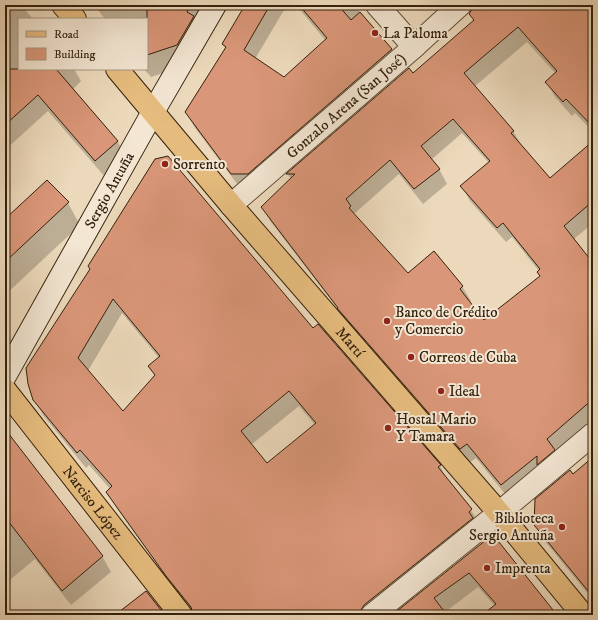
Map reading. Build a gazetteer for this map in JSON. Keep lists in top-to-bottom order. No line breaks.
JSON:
{"streets":{"main road":["Martí","Narciso López"],"street":["Gonzalo Arena (San José)","Sergio Antuña"]},"crossings":[["Gonzalo Arena (San José)","Martí"],["Sergio Antuña","Martí"]],"places":["La Paloma","Sorrento","Banco de Crédito y Comercio","Correos de Cuba","Ideal","Hostal Mario Y Tamara","Biblioteca Sergio Antuña","Imprenta"],"legend":["Road","Building"]}
